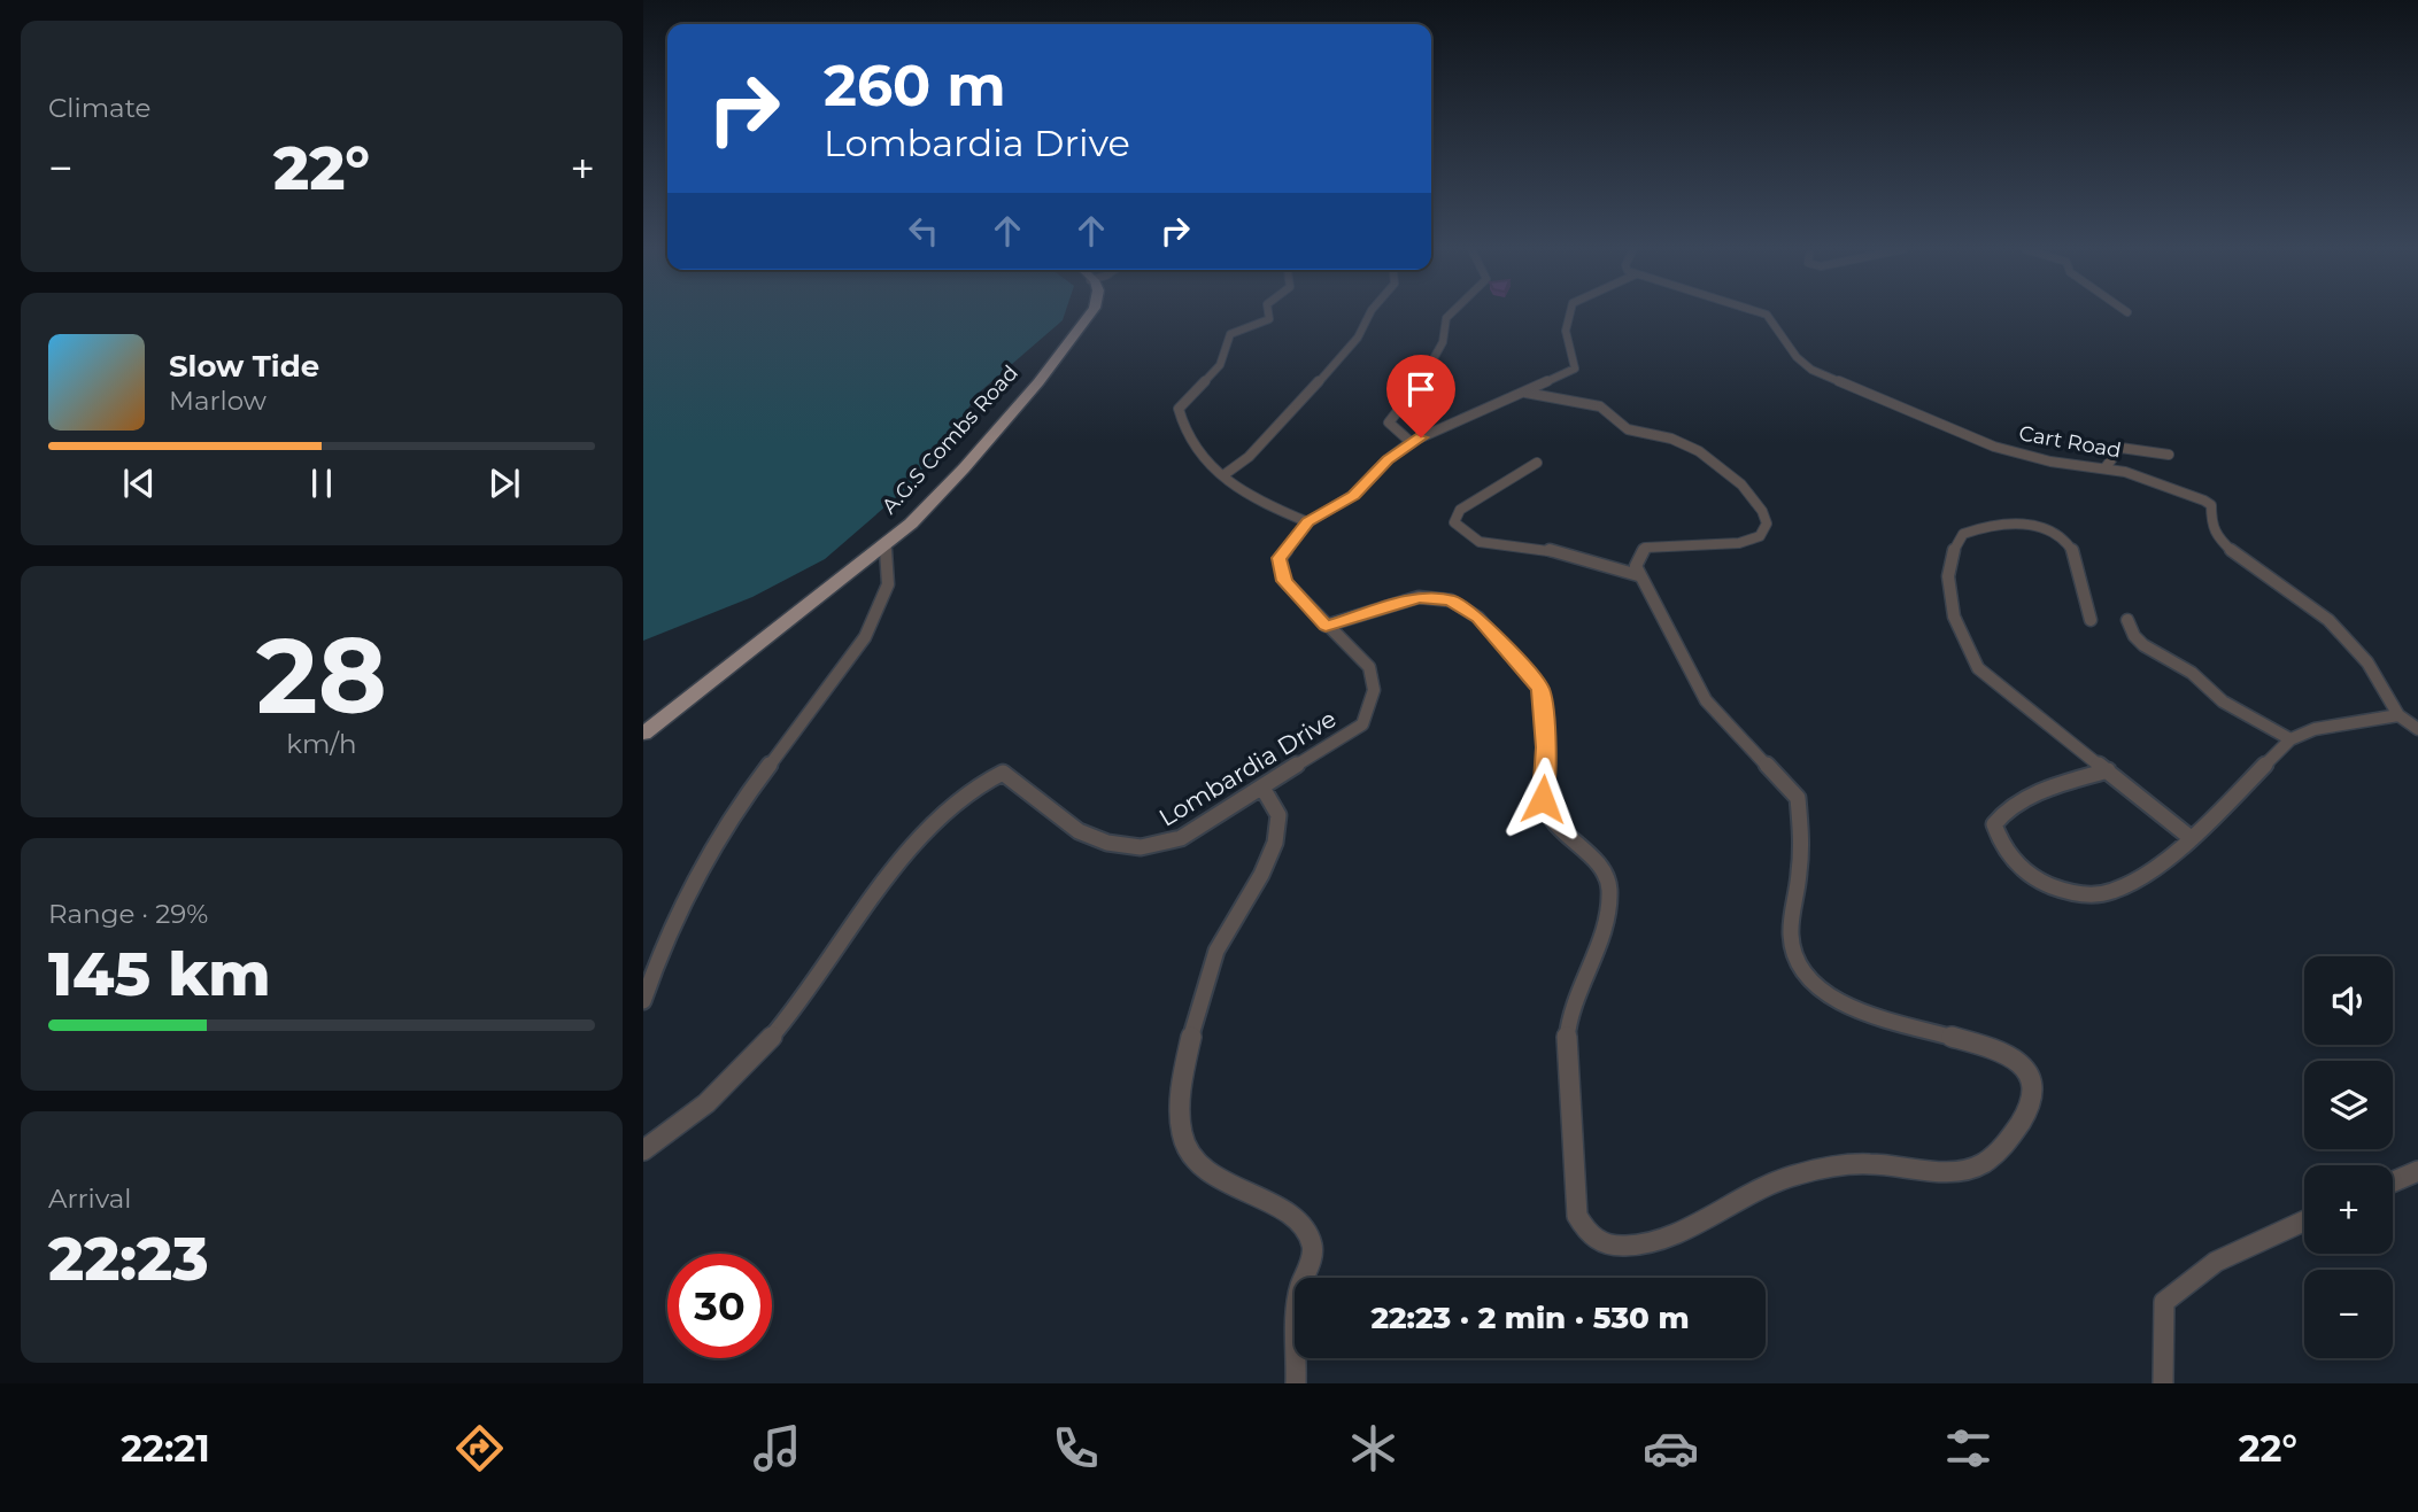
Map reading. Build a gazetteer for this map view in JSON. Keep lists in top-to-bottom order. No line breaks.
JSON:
{"streets":{"main road":["A.G.S Combs Road"],"street":["Cart Road","Lombardia Drive"]},"page":{"tile":["Climate",["28","km/h"],["Range · 29%","145 km"],["Arrival","22:23"]],"turn":["260 m","Lombardia Drive"],"heat":["−","22°","+"],"song":["Slow Tide","Marlow"],"map_buttons":["+","−"],"limit":"30","trip":"22:23 · 2 min · 530 m","tabs":["22:21","22°"]}}
